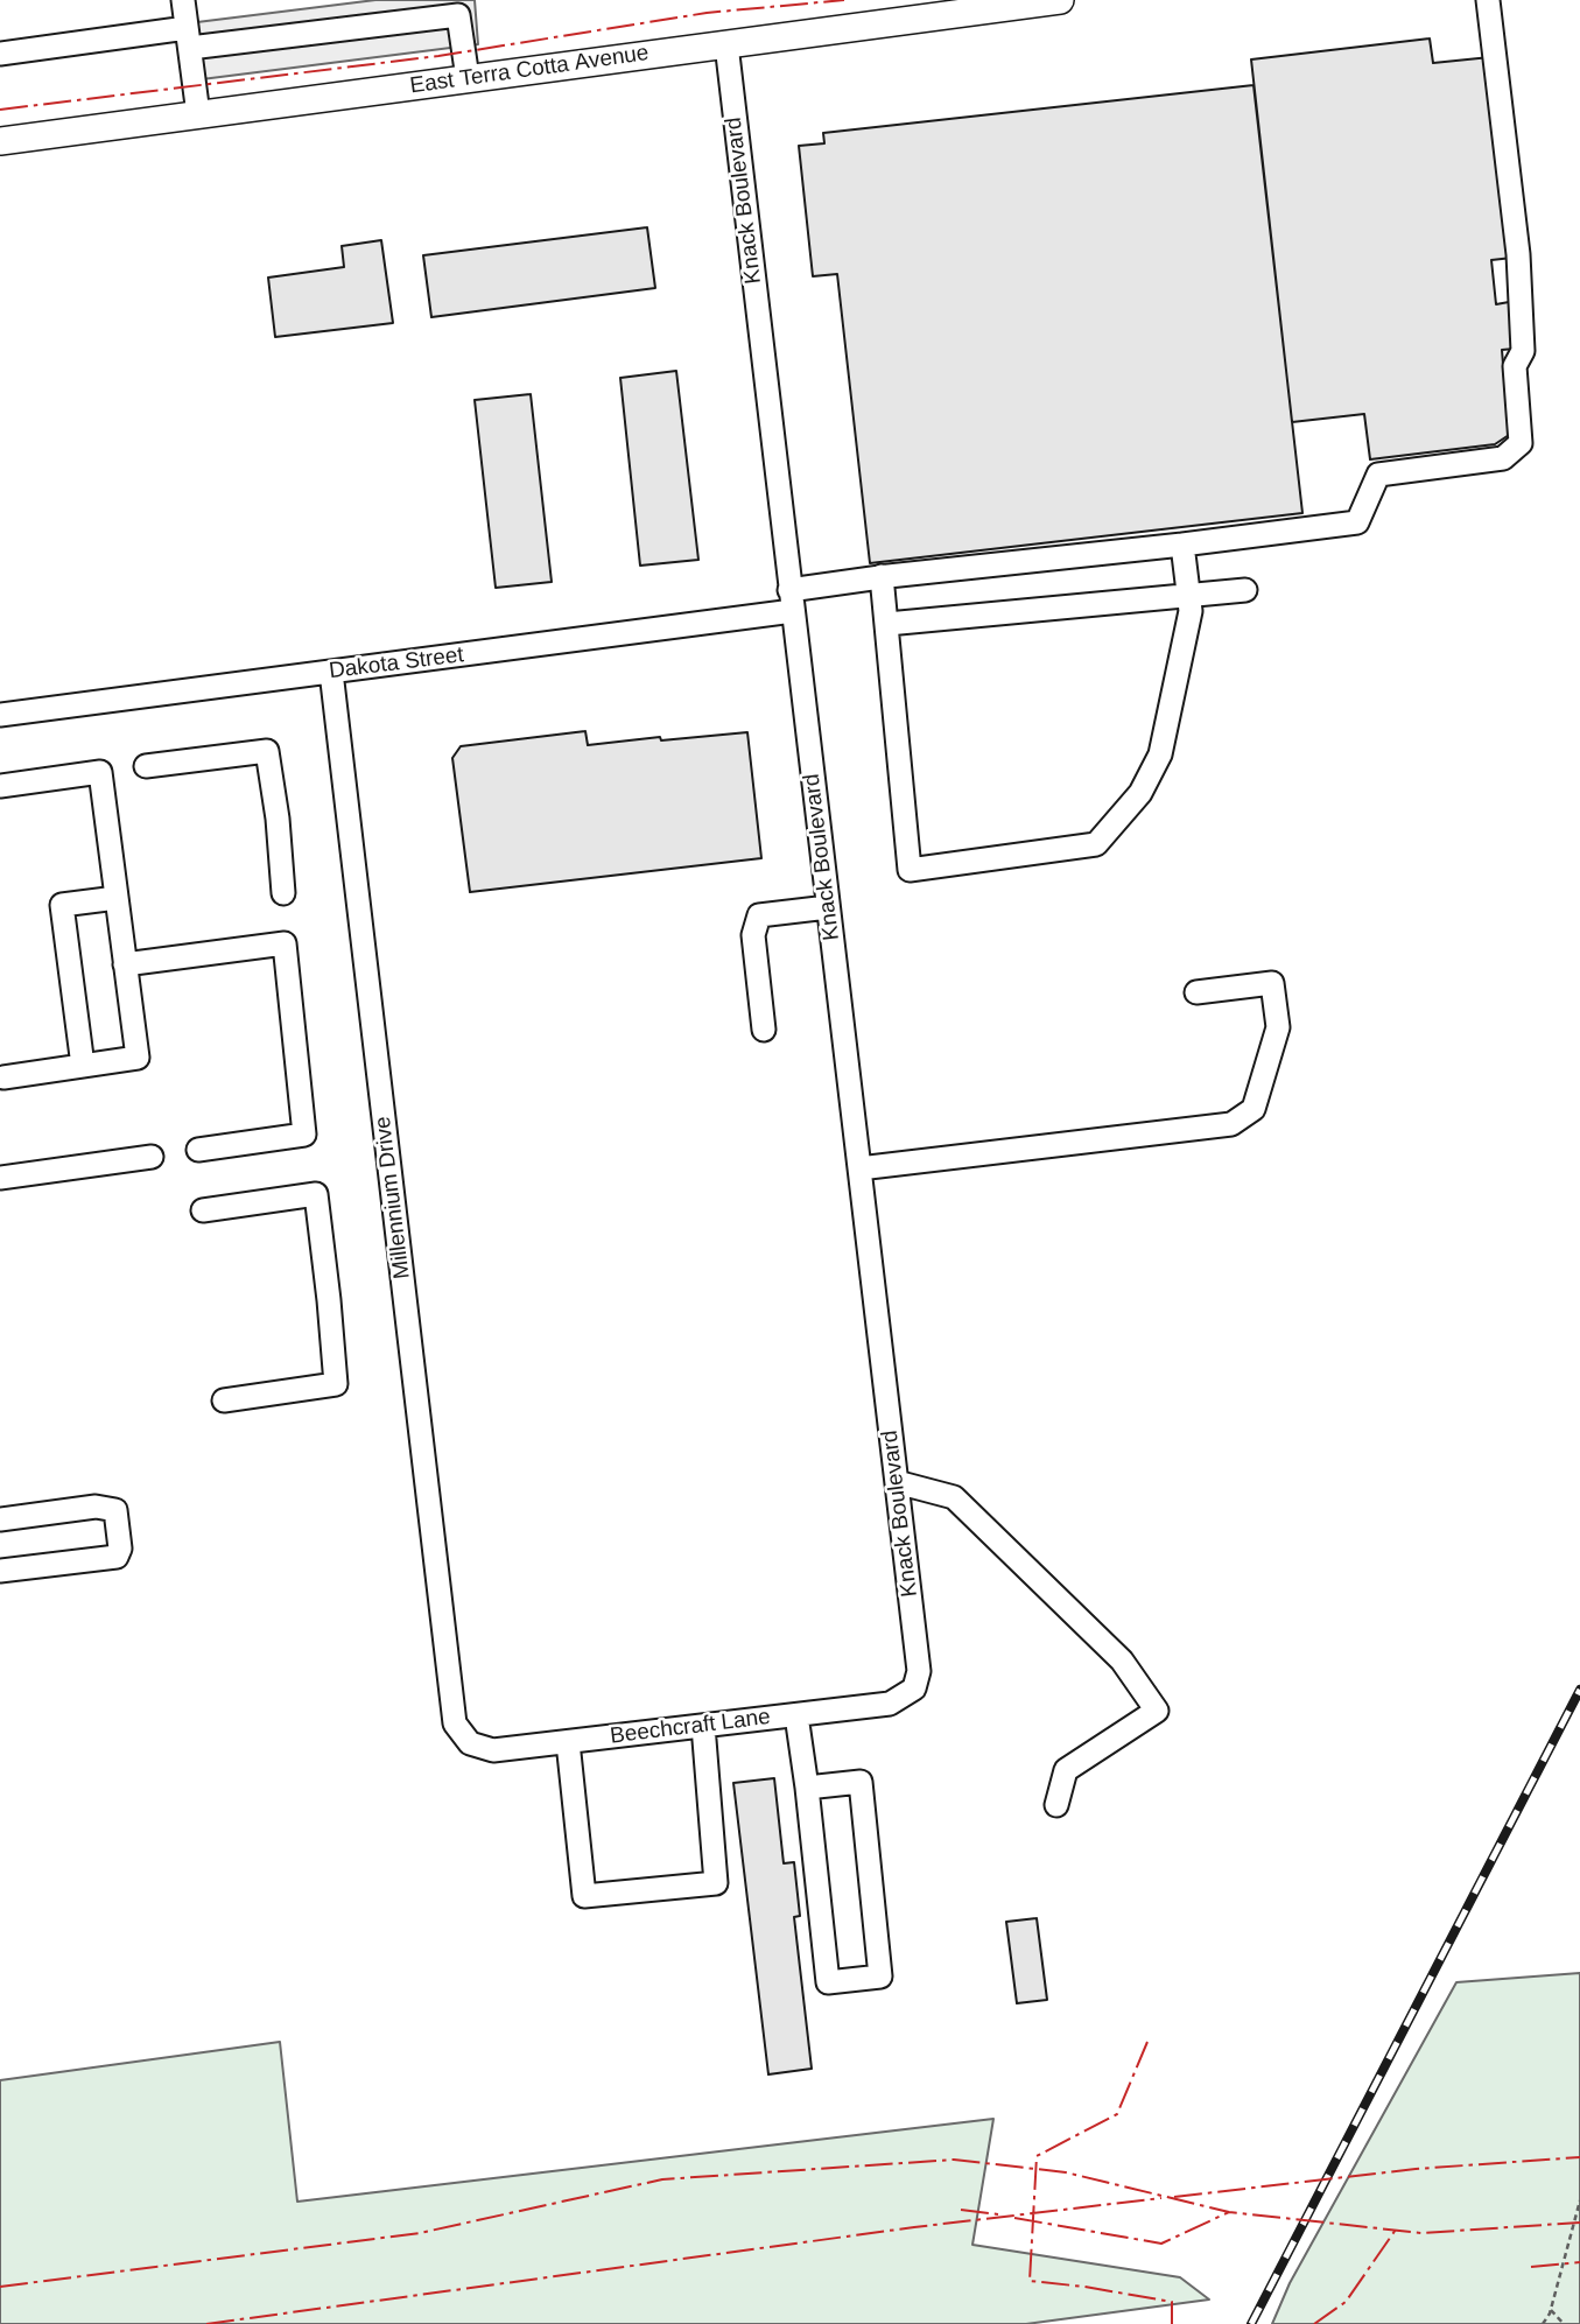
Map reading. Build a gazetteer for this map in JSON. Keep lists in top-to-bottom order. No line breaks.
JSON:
{"streets":{"main road":["East Terra Cotta Avenue"],"street":["Knack Boulevard","Dakota Street","Millennium Drive","Beechcraft Lane"]},"crossings":[["East Terra Cotta Avenue","Knack Boulevard"],["Knack Boulevard","Dakota Street"],["Knack Boulevard","Beechcraft Lane"],["Dakota Street","Millennium Drive"],["Millennium Drive","Beechcraft Lane"]]}
